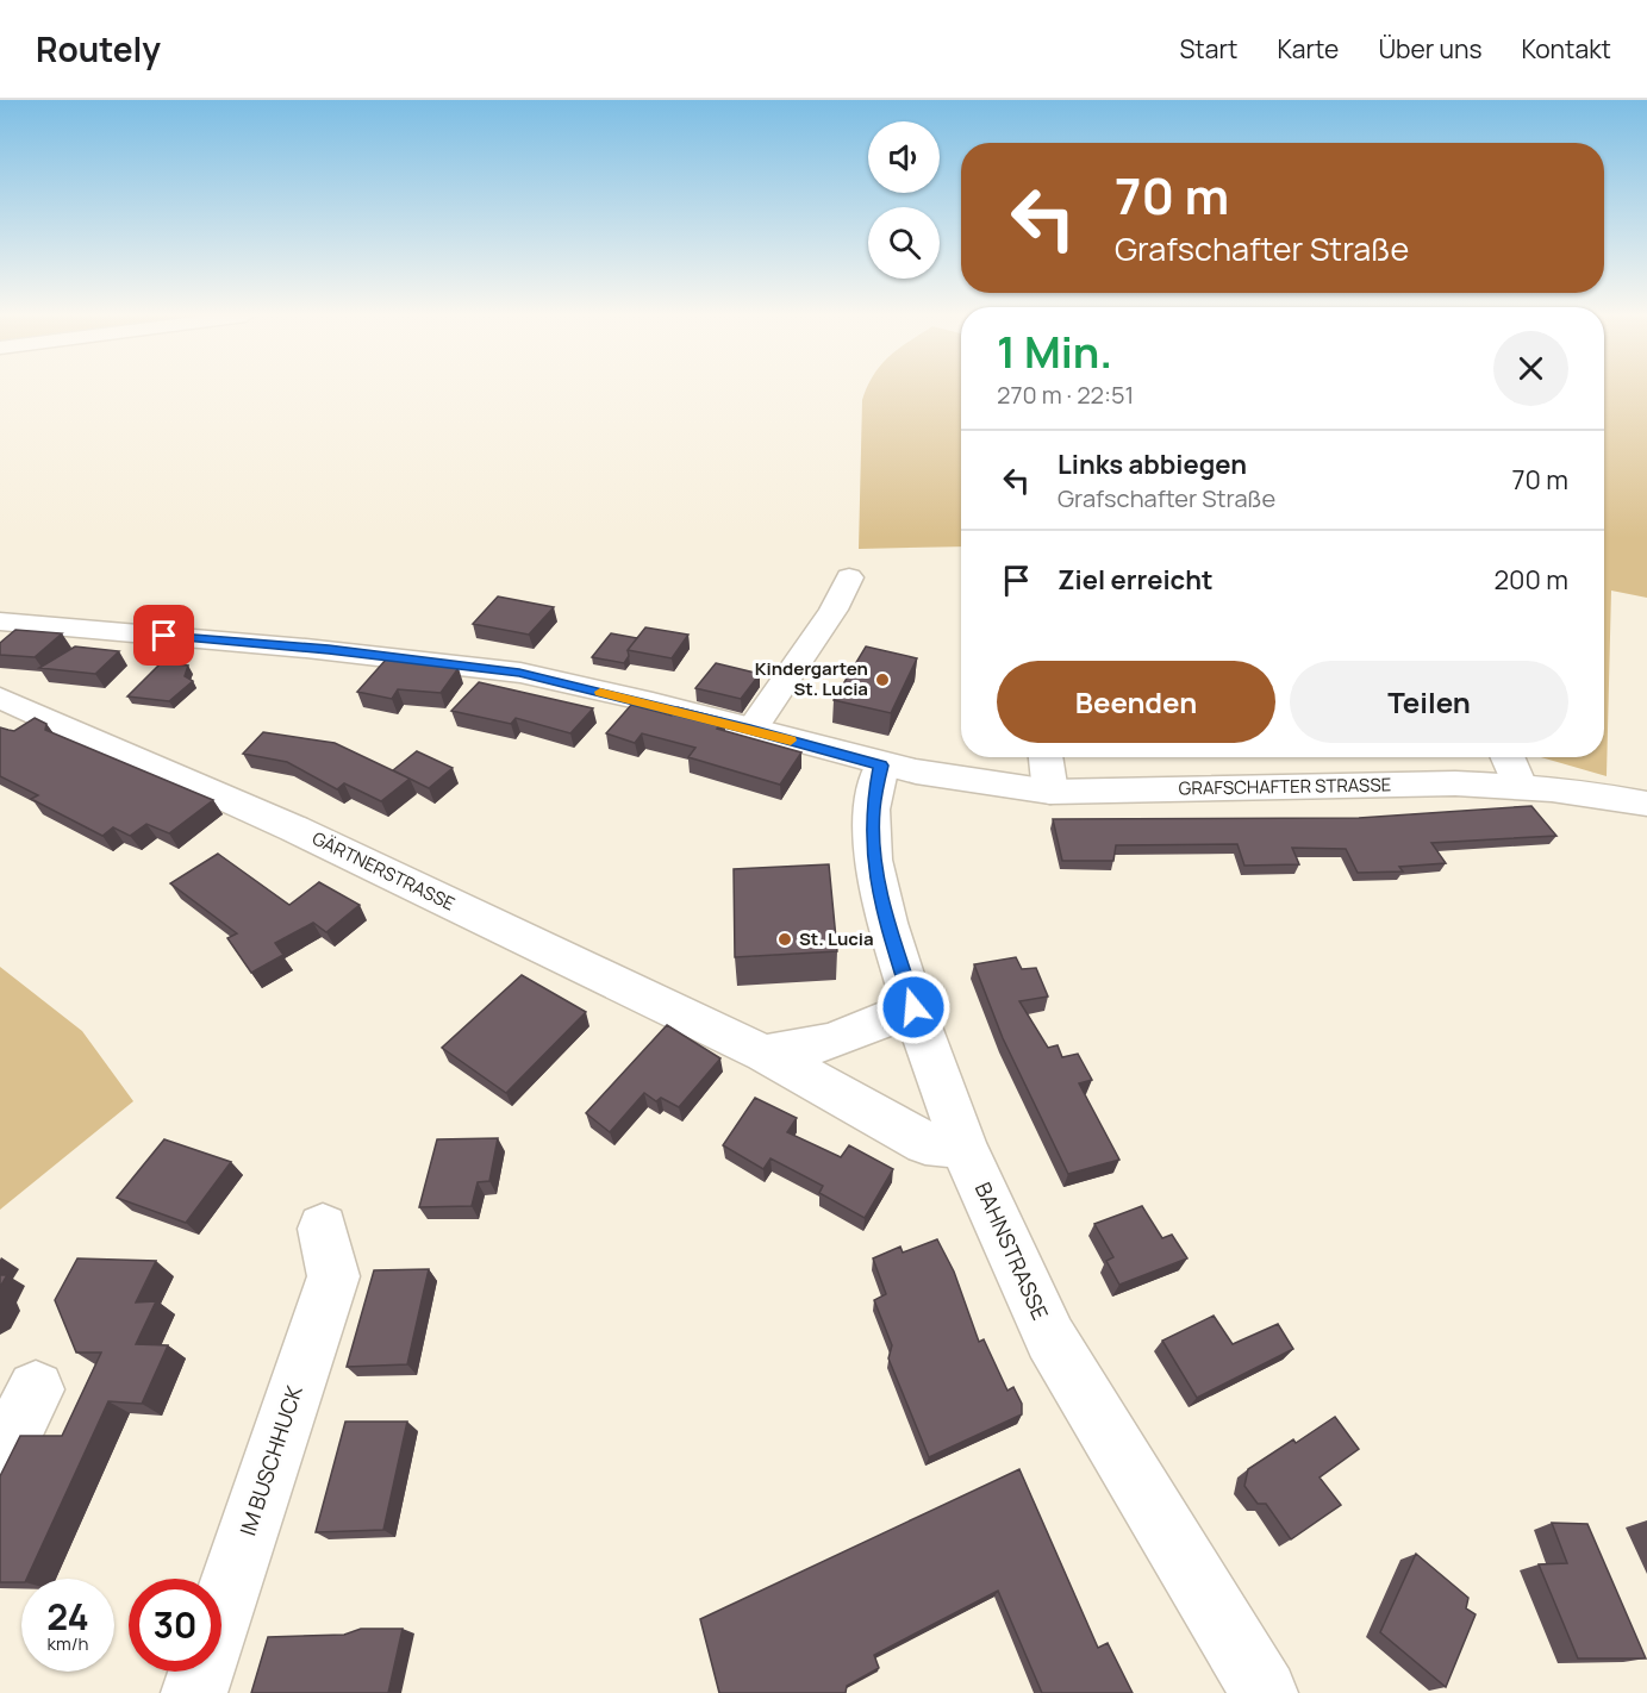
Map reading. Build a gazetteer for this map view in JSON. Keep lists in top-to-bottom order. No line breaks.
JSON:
{"streets":{"street":["GRAFSCHAFTER STRASSE","GÄRTNERSTRASSE","BAHNSTRASSE","IM BUSCHHUCK"]},"crossings":[["GRAFSCHAFTER STRASSE","BAHNSTRASSE"],["GÄRTNERSTRASSE","BAHNSTRASSE"]],"places":["Kindergarten St. Lucia","St. Lucia"],"page":{"header":"Routely","nav":["Start","Karte","Über uns","Kontakt"],"turn":["70 m","Grafschafter Straße"],"heading":["1 Min.","270 m · 22:51"],"list":[{"name":"Links abbiegen","note":"Grafschafter Straße","value":"70 m"},{"name":"Ziel erreicht","value":"200 m"}],"buttons":["Beenden","Teilen"],"speed":"24 km/h","limit":"30"}}
